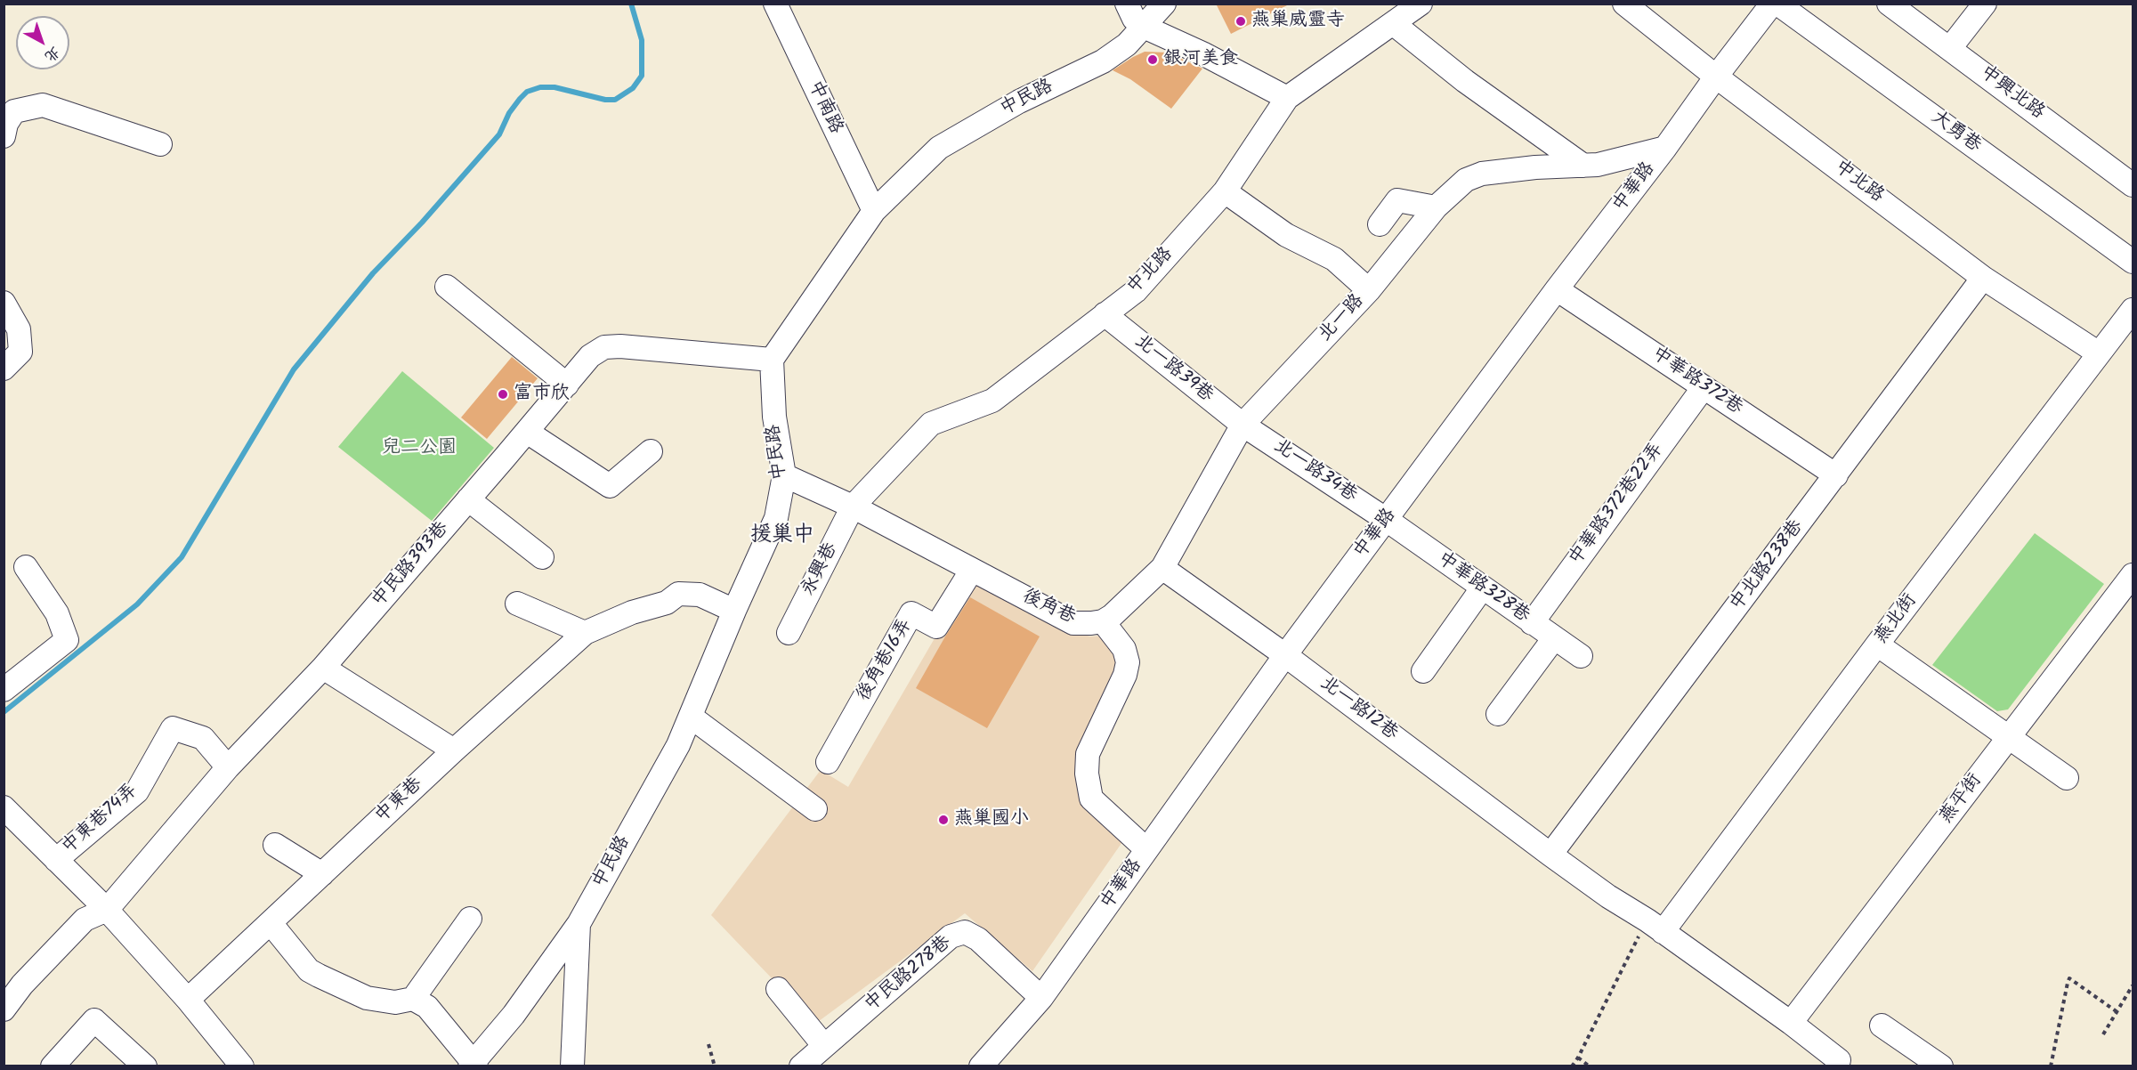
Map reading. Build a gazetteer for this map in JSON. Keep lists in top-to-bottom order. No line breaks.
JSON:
{"streets":{"street":["中興北路","中民路","中南路","大勇巷","中北路","中華路","北一路","北一路39巷","中華路372巷","北一路34巷","中華路372巷22弄","中民路393巷","中北路238巷","永興巷","中華路328巷","後角巷","燕北街","後角巷16弄","北一路12巷","燕平街","中東巷","中東巷74弄","中民路278巷"]},"crossings":[["中民路","中南路"],["中民路","中民路393巷"],["中民路","後角巷"],["中民路","中東巷"],["中北路","中華路"],["中北路","北一路39巷"],["中北路","中北路238巷"],["中北路","永興巷"],["中北路","後角巷"],["中北路","燕北街"],["中華路","北一路"],["中華路","中華路372巷"],["中華路","北一路34巷"],["中華路","中華路328巷"],["中華路","後角巷"],["中華路","北一路12巷"],["中華路","中民路278巷"],["北一路","北一路39巷"],["北一路","北一路34巷"],["北一路","後角巷"],["北一路","北一路12巷"],["北一路39巷","北一路34巷"],["中華路372巷","中華路372巷22弄"],["中華路372巷","中北路238巷"],["北一路34巷","中華路328巷"],["中華路372巷22弄","中華路328巷"],["中民路393巷","中東巷74弄"],["中北路238巷","北一路12巷"],["永興巷","後角巷"],["後角巷","後角巷16弄"],["燕北街","北一路12巷"],["北一路12巷","燕平街"]],"districts":["援巢中"],"parks":["兒二公園"],"places":["燕巢威靈寺","銀河美食","富市欣","燕巢國小"],"north":"bottom right"}
